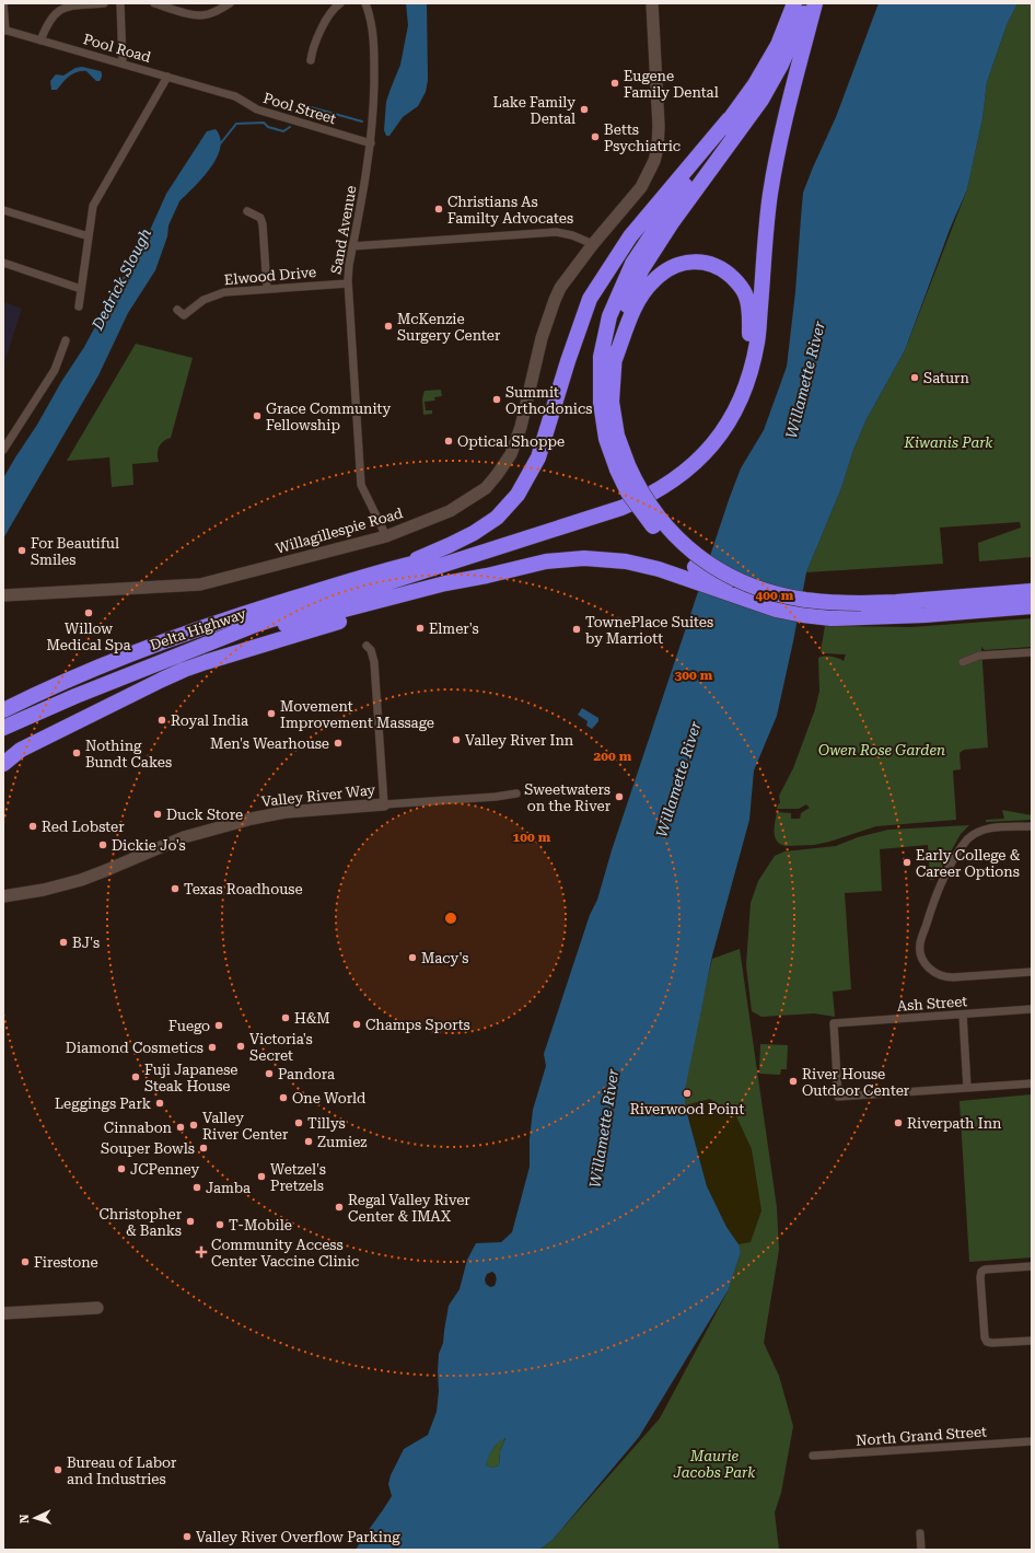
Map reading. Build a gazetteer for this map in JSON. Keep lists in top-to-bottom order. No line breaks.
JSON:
{"streets":{"highway":["Delta Highway"],"street":["Pool Road","Pool Street","Sand Avenue","Elwood Drive","Willagillespie Road","Valley River Way","Ash Street","North Grand Street"]},"crossings":[["Pool Road","Pool Street"],["Pool Street","Sand Avenue"],["Sand Avenue","Elwood Drive"],["Sand Avenue","Willagillespie Road"]],"water":["Dedrick Slough","Willamette River"],"parks":["Kiwanis Park","Owen Rose Garden","Maurie Jacobs Park"],"places":{"other":["Eugene Family Dental","Lake Family Dental","Betts Psychiatric","Christians As Familty Advocates","McKenzie Surgery Center","Saturn","Summit Orthodonics","Grace Community Fellowship","Optical Shoppe","For Beautiful Smiles","Willow Medical Spa","Elmer's","TownePlace Suites by Marriott","Movement Improvement Massage","Royal India","Valley River Inn","Men's Wearhouse","Nothing Bundt Cakes","Sweetwaters on the River","Duck Store","Red Lobster","Dickie Jo's","Early College & Career Options","Texas Roadhouse","BJ's","Macy's","H&M","Champs Sports","Fuego","Victoria's Secret","Diamond Cosmetics","Pandora","Fuji Japanese Steak House","River House Outdoor Center","Riverwood Point","One World","Leggings Park","Tillys","Riverpath Inn","Valley River Center","Cinnabon","Zumiez","Souper Bowls","JCPenney","Wetzel's Pretzels","Jamba","Regal Valley River Center & IMAX","Christopher & Banks","T-Mobile","Firestone","Bureau of Labor and Industries","Valley River Overflow Parking"],"health":["Community Access Center Vaccine Clinic"]},"north":"left","rings":["400 m","300 m","200 m","100 m"]}
